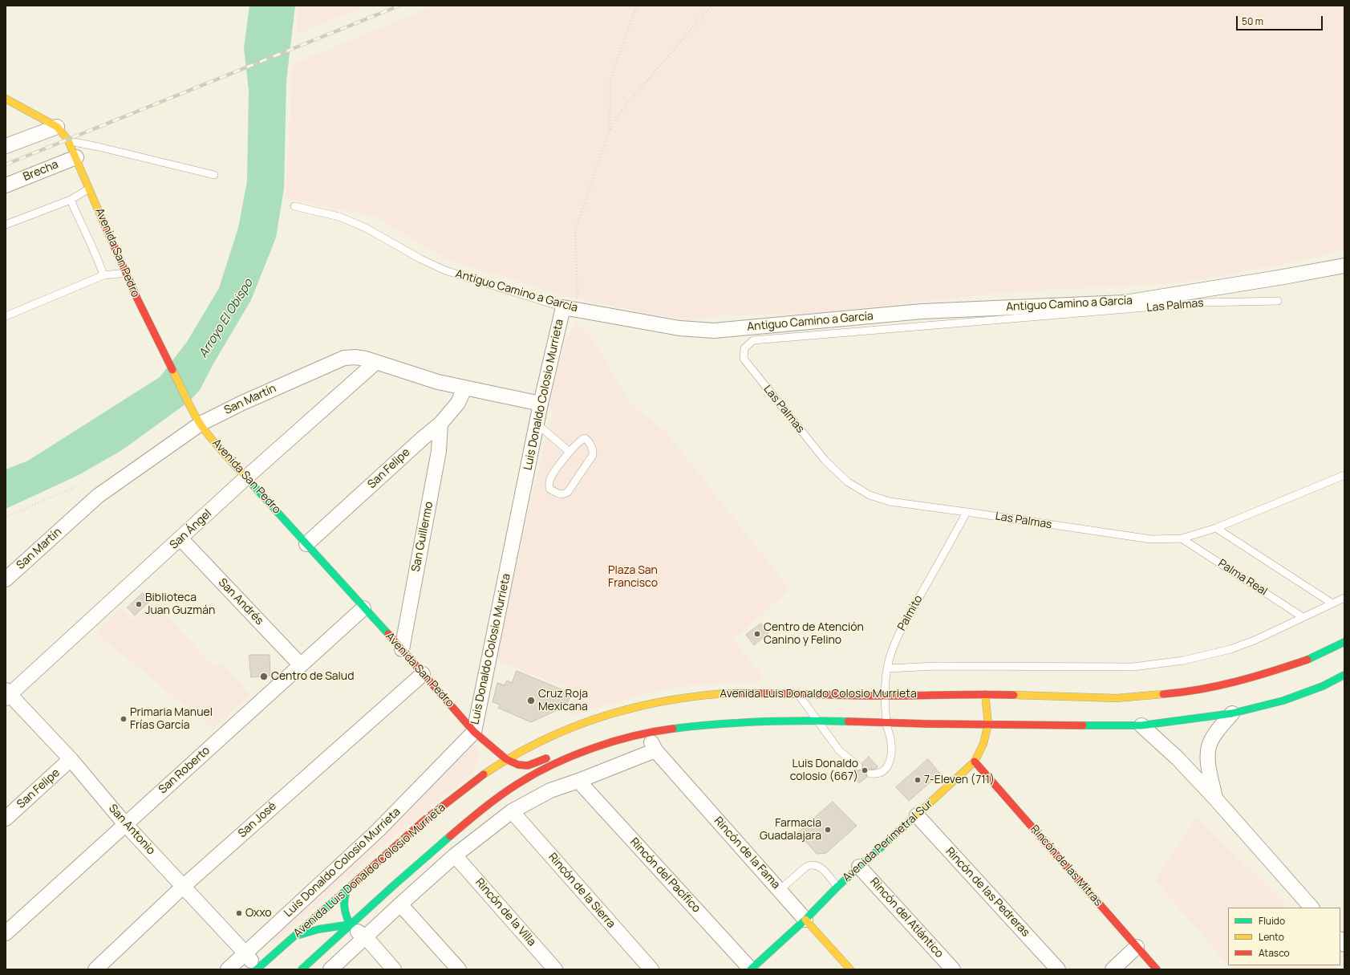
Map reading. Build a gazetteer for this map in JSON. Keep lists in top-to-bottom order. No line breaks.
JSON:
{"streets":{"main road":["Avenida San Pedro","Avenida Luis Donaldo Colosio Murrieta","Avenida Perimetral Sur","Rincón de la Fama","Rincón de las Mitras"],"street":["Brecha","Antiguo Camino a García","Luis Donaldo Colosio Murrieta","San Martín","San Felipe","San Ángel","San Guillermo","San Andrés","San Roberto","San José","San Antonio","Rincón del Pacífico","Rincón de la Sierra","Rincón de las Pedreras","Rincón de la Villa","Rincón del Atlántico"],"lane":["Las Palmas","Palma Real","Palmito"]},"crossings":[["Brecha","Avenida San Pedro"],["Avenida San Pedro","Luis Donaldo Colosio Murrieta"],["Avenida San Pedro","San Martín"],["Avenida San Pedro","San Felipe"],["Avenida San Pedro","San Ángel"],["Avenida San Pedro","San Guillermo"],["Avenida San Pedro","Avenida Luis Donaldo Colosio Murrieta"],["Avenida San Pedro","San Roberto"],["Avenida San Pedro","San José"],["Antiguo Camino a García","Luis Donaldo Colosio Murrieta"],["Las Palmas","Palma Real"],["Las Palmas","Palmito"],["Luis Donaldo Colosio Murrieta","San Martín"],["Luis Donaldo Colosio Murrieta","San Antonio"],["San Martín","San Felipe"],["San Martín","San Ángel"],["San Felipe","San Guillermo"],["San Felipe","San Antonio"],["San Ángel","San Andrés"],["San Ángel","San Antonio"],["San Andrés","San Roberto"],["Palmito","Avenida Luis Donaldo Colosio Murrieta"],["Avenida Luis Donaldo Colosio Murrieta","San Antonio"],["Avenida Luis Donaldo Colosio Murrieta","Avenida Perimetral Sur"],["San Roberto","San Antonio"],["San José","San Antonio"],["Avenida Perimetral Sur","Rincón de la Fama"],["Avenida Perimetral Sur","Rincón de las Mitras"],["Avenida Perimetral Sur","Rincón del Pacífico"],["Avenida Perimetral Sur","Rincón de las Pedreras"],["Avenida Perimetral Sur","Rincón del Atlántico"]],"water":["Arroyo El Obispo"],"parks":["Plaza San Francisco"],"places":["Biblioteca Juan Guzmán","Centro de Atención Canino y Felino","Centro de Salud","Cruz Roja Mexicana","Primaria Manuel Frías García","Luis Donaldo colosio (667)","7-Eleven (711)","Farmacia Guadalajara","Oxxo"],"legend":["Fluido","Lento","Atasco"],"scale_bar":"50 m"}
